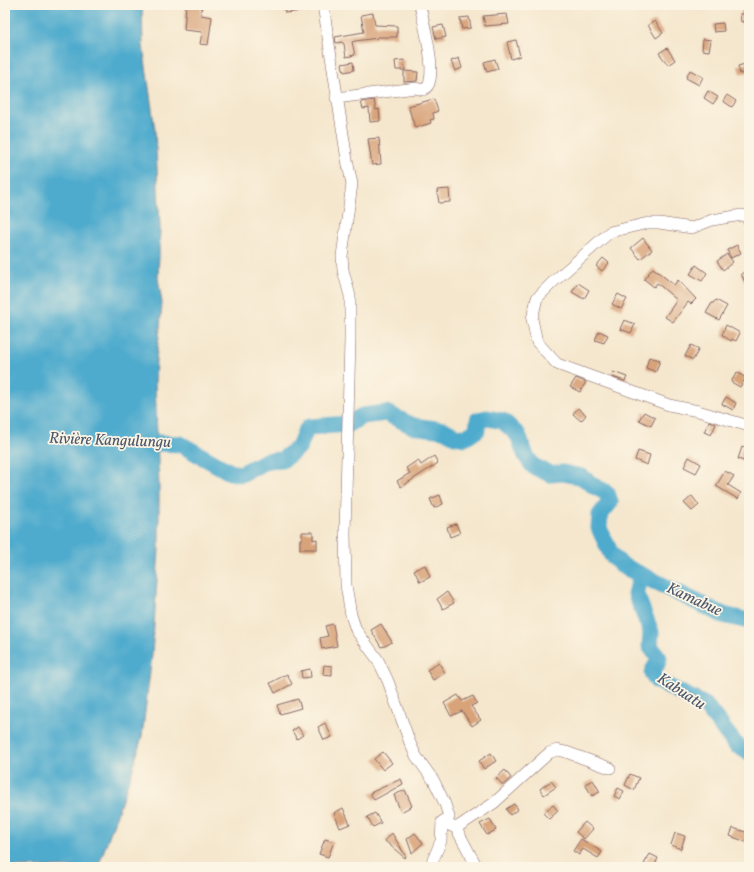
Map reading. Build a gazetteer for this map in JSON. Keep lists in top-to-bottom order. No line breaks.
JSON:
{"water":["Rivière Kangulungu","Kamabue","Kabuatu"]}
